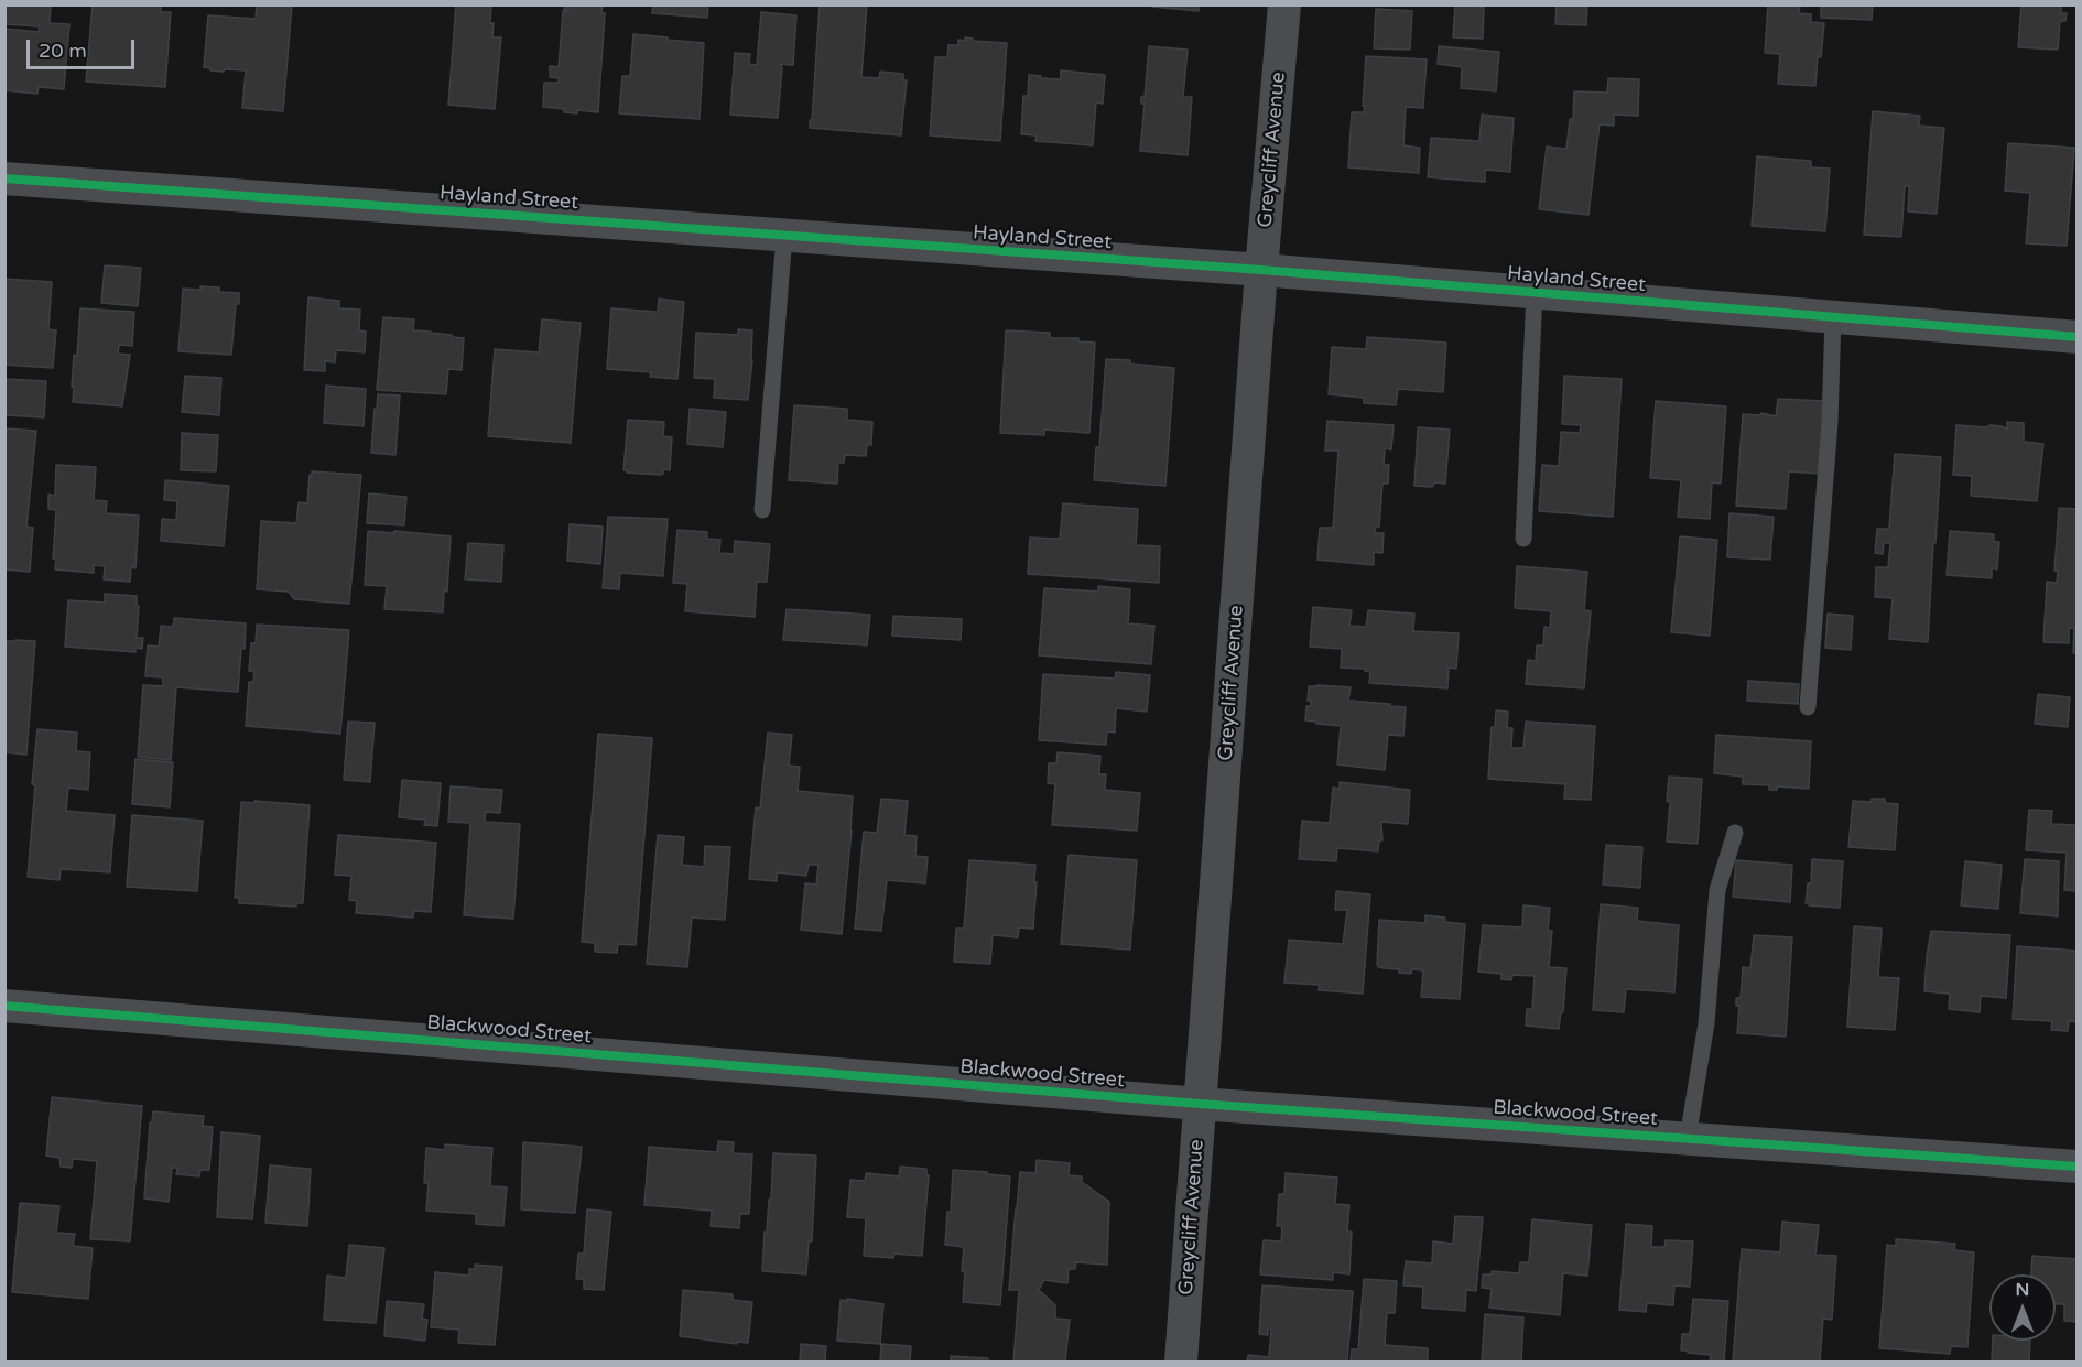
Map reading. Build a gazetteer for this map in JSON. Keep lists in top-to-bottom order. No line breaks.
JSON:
{"streets":{"street":["Greycliff Avenue","Hayland Street","Blackwood Street"]},"crossings":[["Greycliff Avenue","Hayland Street"],["Greycliff Avenue","Blackwood Street"]],"scale_bar":"20 m","north":"top"}
